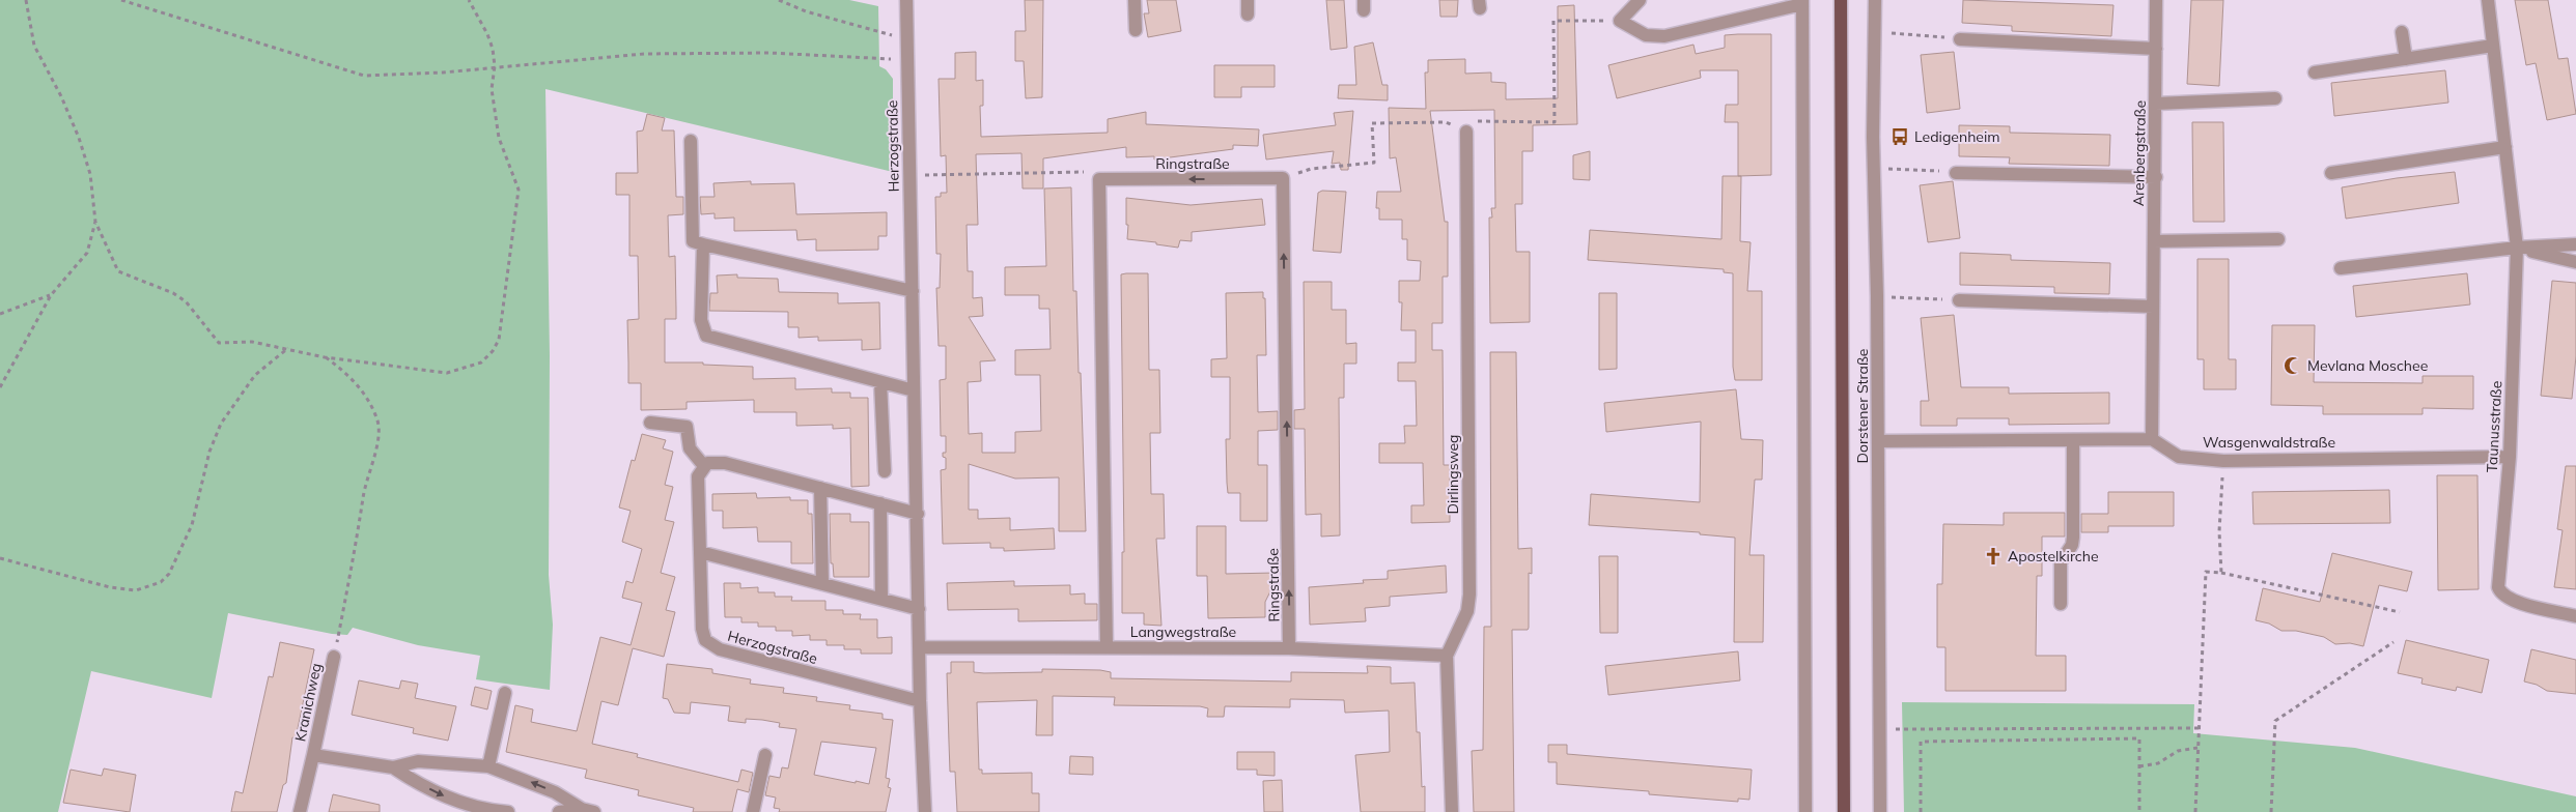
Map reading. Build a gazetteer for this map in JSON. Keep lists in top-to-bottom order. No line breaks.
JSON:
{"streets":{"main road":["Dorstener Straße"],"street":["Herzogstraße","Arenbergstraße","Ringstraße","Taunusstraße","Wasgenwaldstraße","Dirlingsweg","Langwegstraße","Kranichweg"]},"crossings":[["Herzogstraße","Langwegstraße"],["Arenbergstraße","Wasgenwaldstraße"],["Ringstraße","Langwegstraße"],["Taunusstraße","Wasgenwaldstraße"],["Dirlingsweg","Langwegstraße"]],"places":{"bus stop":["Ledigenheim"],"mosque":["Mevlana Moschee"],"church":["Apostelkirche"]}}
